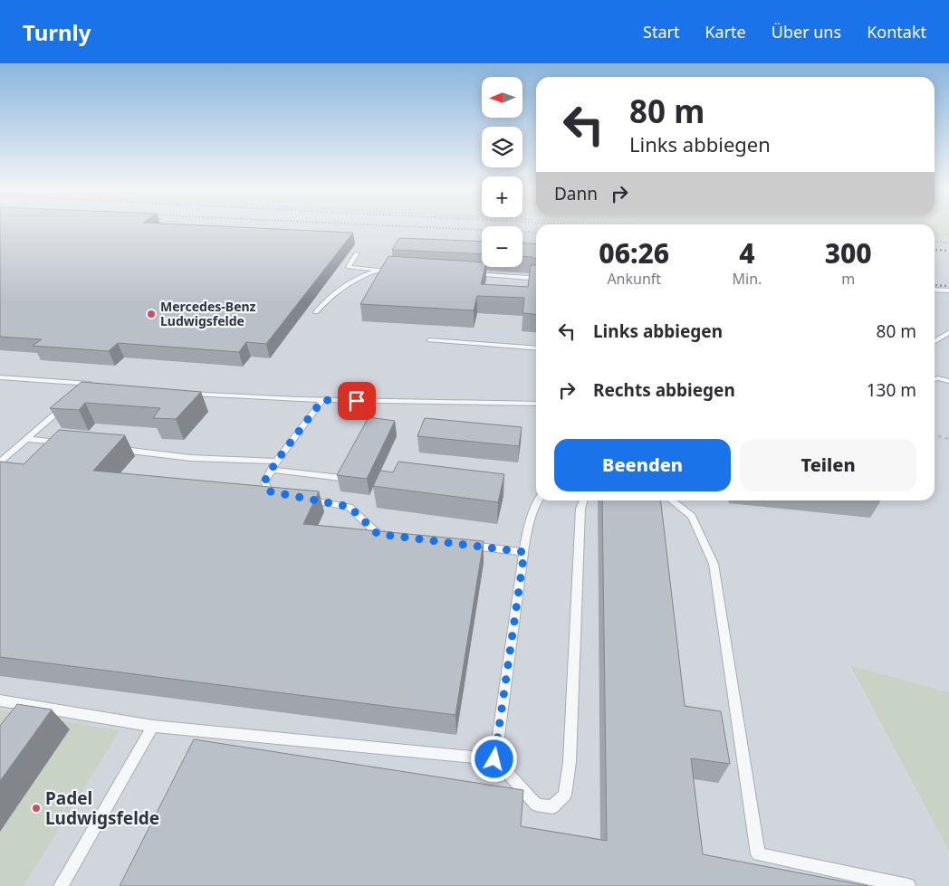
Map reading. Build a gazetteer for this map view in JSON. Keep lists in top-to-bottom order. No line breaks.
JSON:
{"places":["Mercedes-Benz Ludwigsfelde","Padel Ludwigsfelde"],"north":"left","page":{"header":"Turnly","nav":["Start","Karte","Über uns","Kontakt"],"map_buttons":["+","−"],"turn":["80 m","Links abbiegen"],"then":"Dann","eta":["06:26","Ankunft","4","Min.","300","m"],"list":[{"name":"Links abbiegen","value":"80 m"},{"name":"Rechts abbiegen","value":"130 m"}],"buttons":["Beenden","Teilen"]}}
